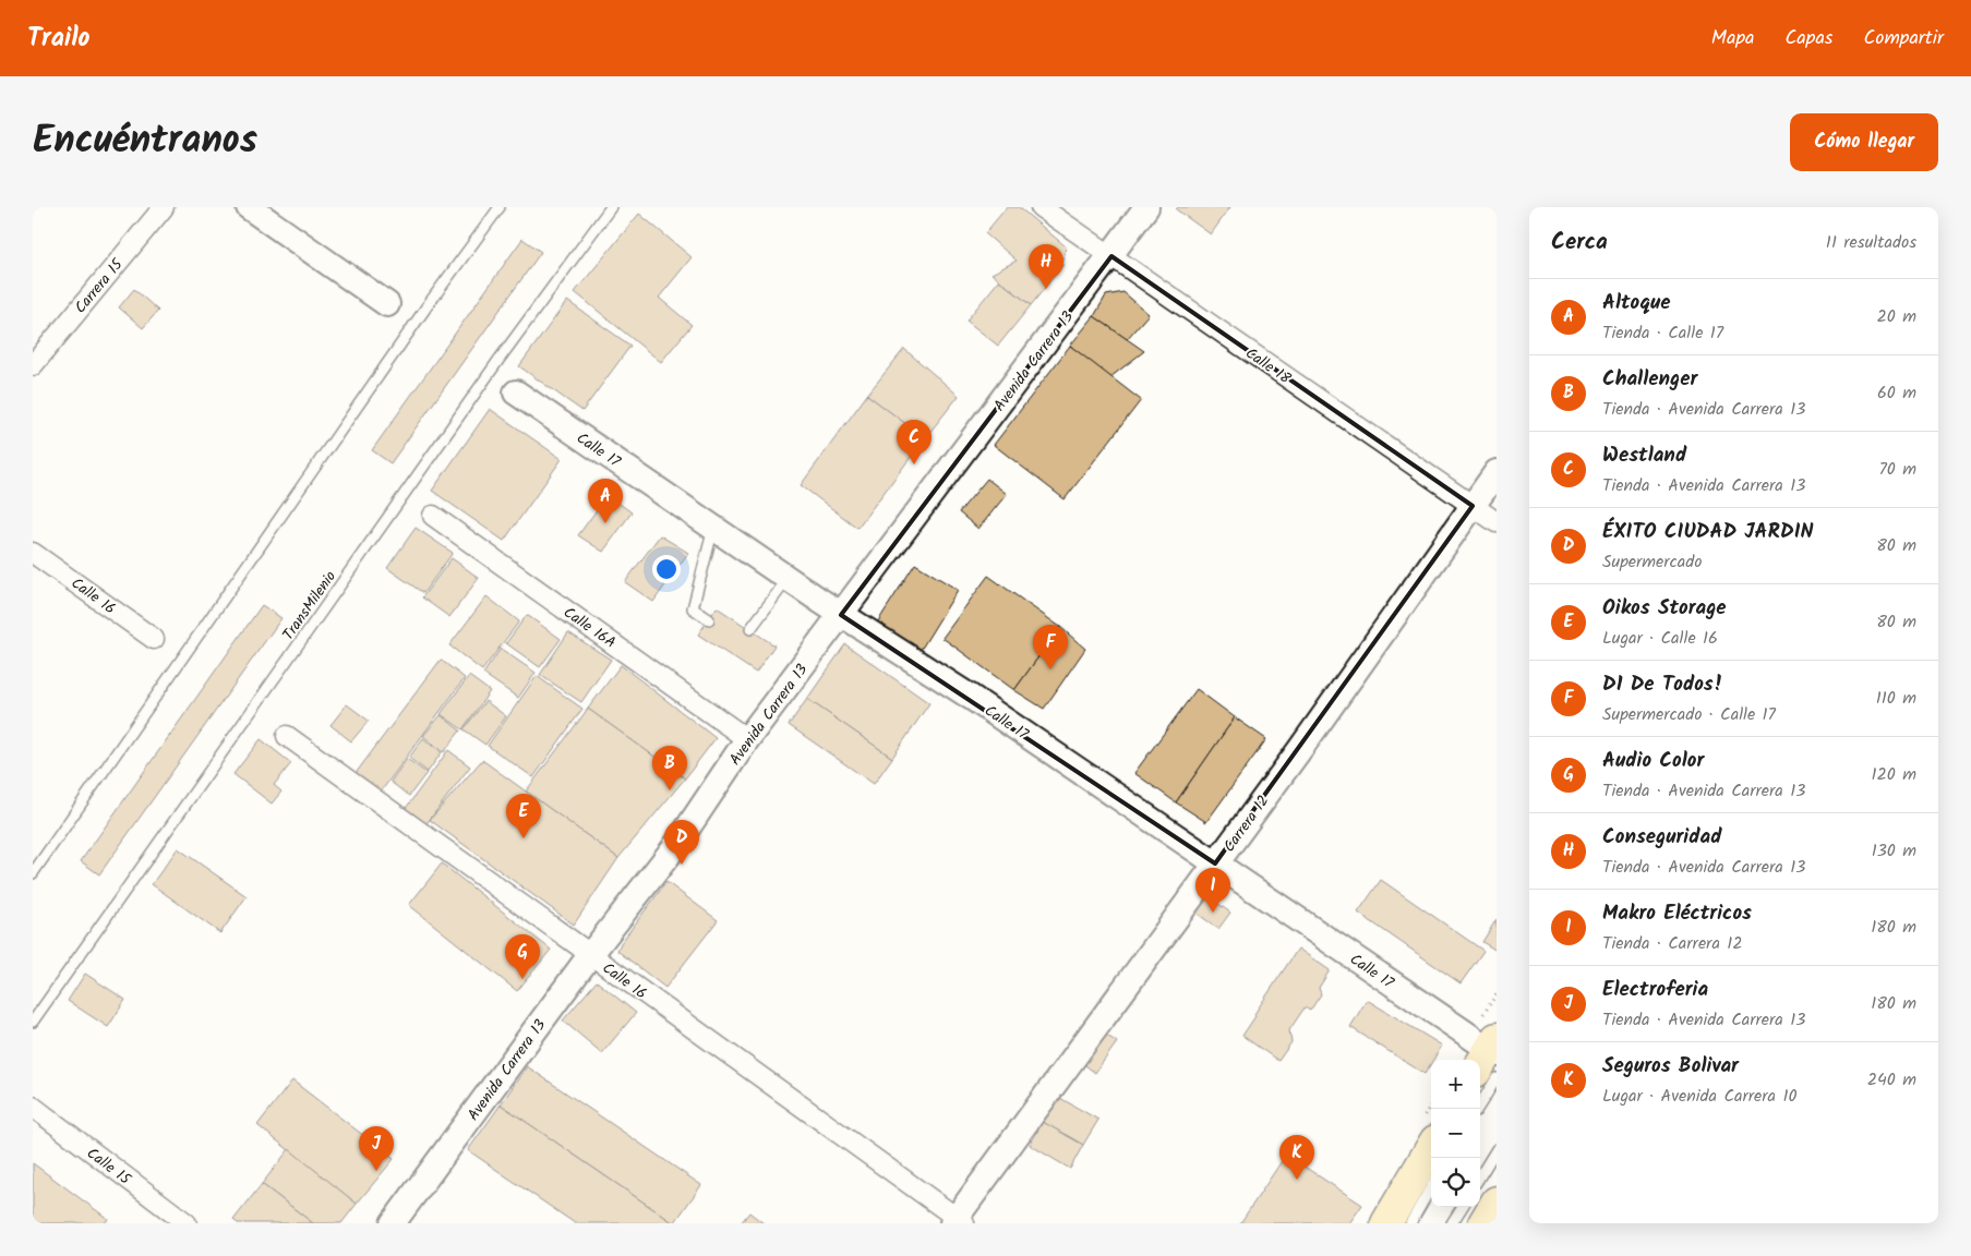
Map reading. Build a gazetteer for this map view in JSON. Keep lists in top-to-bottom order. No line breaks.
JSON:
{"streets":{"street":["Carrera 15","Avenida Carrera 13","Calle 18","Calle 17","Calle 16","Calle 16A","Carrera 12","Calle 15"],"lane":["TransMilenio"]},"crossings":[["Avenida Carrera 13","Calle 18"],["Avenida Carrera 13","Calle 17"],["Avenida Carrera 13","Calle 16"],["Avenida Carrera 13","Calle 16A"],["Calle 18","Carrera 12"],["Calle 17","Carrera 12"],["Calle 16","Carrera 12"]],"page":{"header":"Trailo","nav":["Mapa","Capas","Compartir"],"title":"Encuéntranos","buttons":"Cómo llegar","heading":["Cerca","11 resultados"],"pins":["H","C","A","F","B","E","D","I","G","J","K"],"list":[{"mark":"A","name":"Altoque","note":"Tienda · Calle 17","value":"20 m"},{"mark":"B","name":"Challenger","note":"Tienda · Avenida Carrera 13","value":"60 m"},{"mark":"C","name":"Westland","note":"Tienda · Avenida Carrera 13","value":"70 m"},{"mark":"D","name":"ÉXITO CIUDAD JARDIN","note":"Supermercado","value":"80 m"},{"mark":"E","name":"Oikos Storage","note":"Lugar · Calle 16","value":"80 m"},{"mark":"F","name":"D1 De Todos!","note":"Supermercado · Calle 17","value":"110 m"},{"mark":"G","name":"Audio Color","note":"Tienda · Avenida Carrera 13","value":"120 m"},{"mark":"H","name":"Conseguridad","note":"Tienda · Avenida Carrera 13","value":"130 m"},{"mark":"I","name":"Makro Eléctricos","note":"Tienda · Carrera 12","value":"180 m"},{"mark":"J","name":"Electroferia","note":"Tienda · Avenida Carrera 13","value":"180 m"},{"mark":"K","name":"Seguros Bolivar","note":"Lugar · Avenida Carrera 10","value":"240 m"}],"map_buttons":["+","−"]}}
